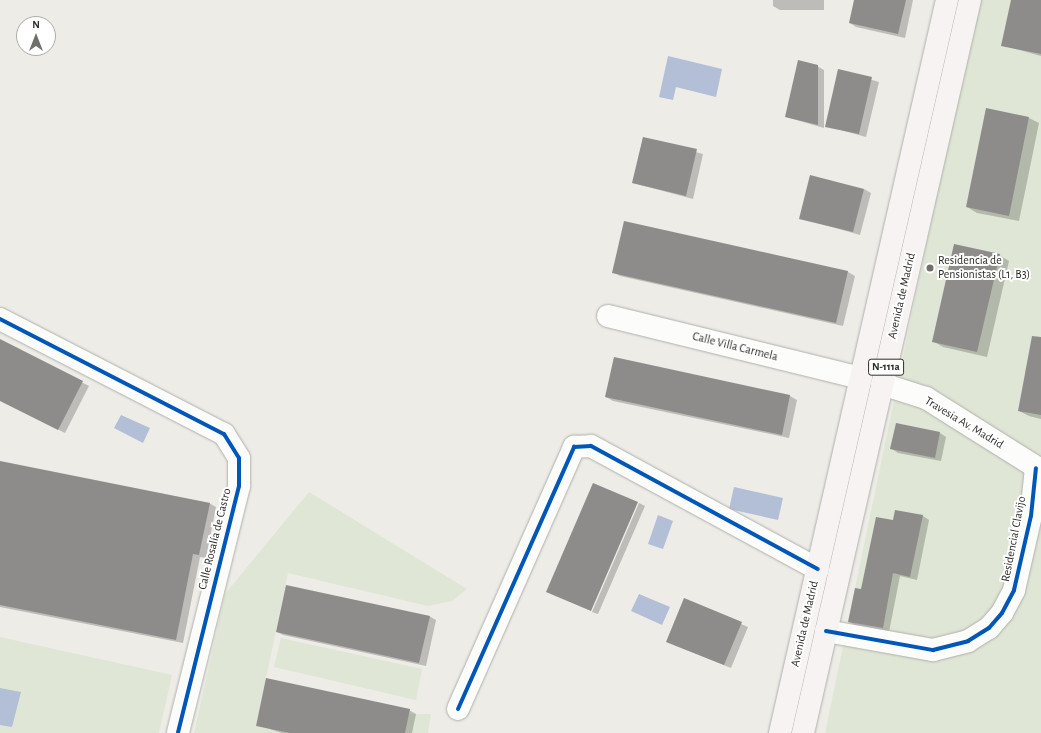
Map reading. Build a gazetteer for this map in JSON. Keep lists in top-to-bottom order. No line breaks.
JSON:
{"streets":{"main road":["Avenida de Madrid","N-111a"],"street":["Calle Villa Carmela","Travesia Av. Madrid","Calle Rosalía de Castro","Residencial Clavijo"]},"crossings":[["Avenida de Madrid","Calle Villa Carmela"],["Avenida de Madrid","Travesia Av. Madrid"],["Avenida de Madrid","Residencial Clavijo"],["Travesia Av. Madrid","Residencial Clavijo"]],"places":["Residencia de Pensionistas (L1, B3)"],"north":"top"}
